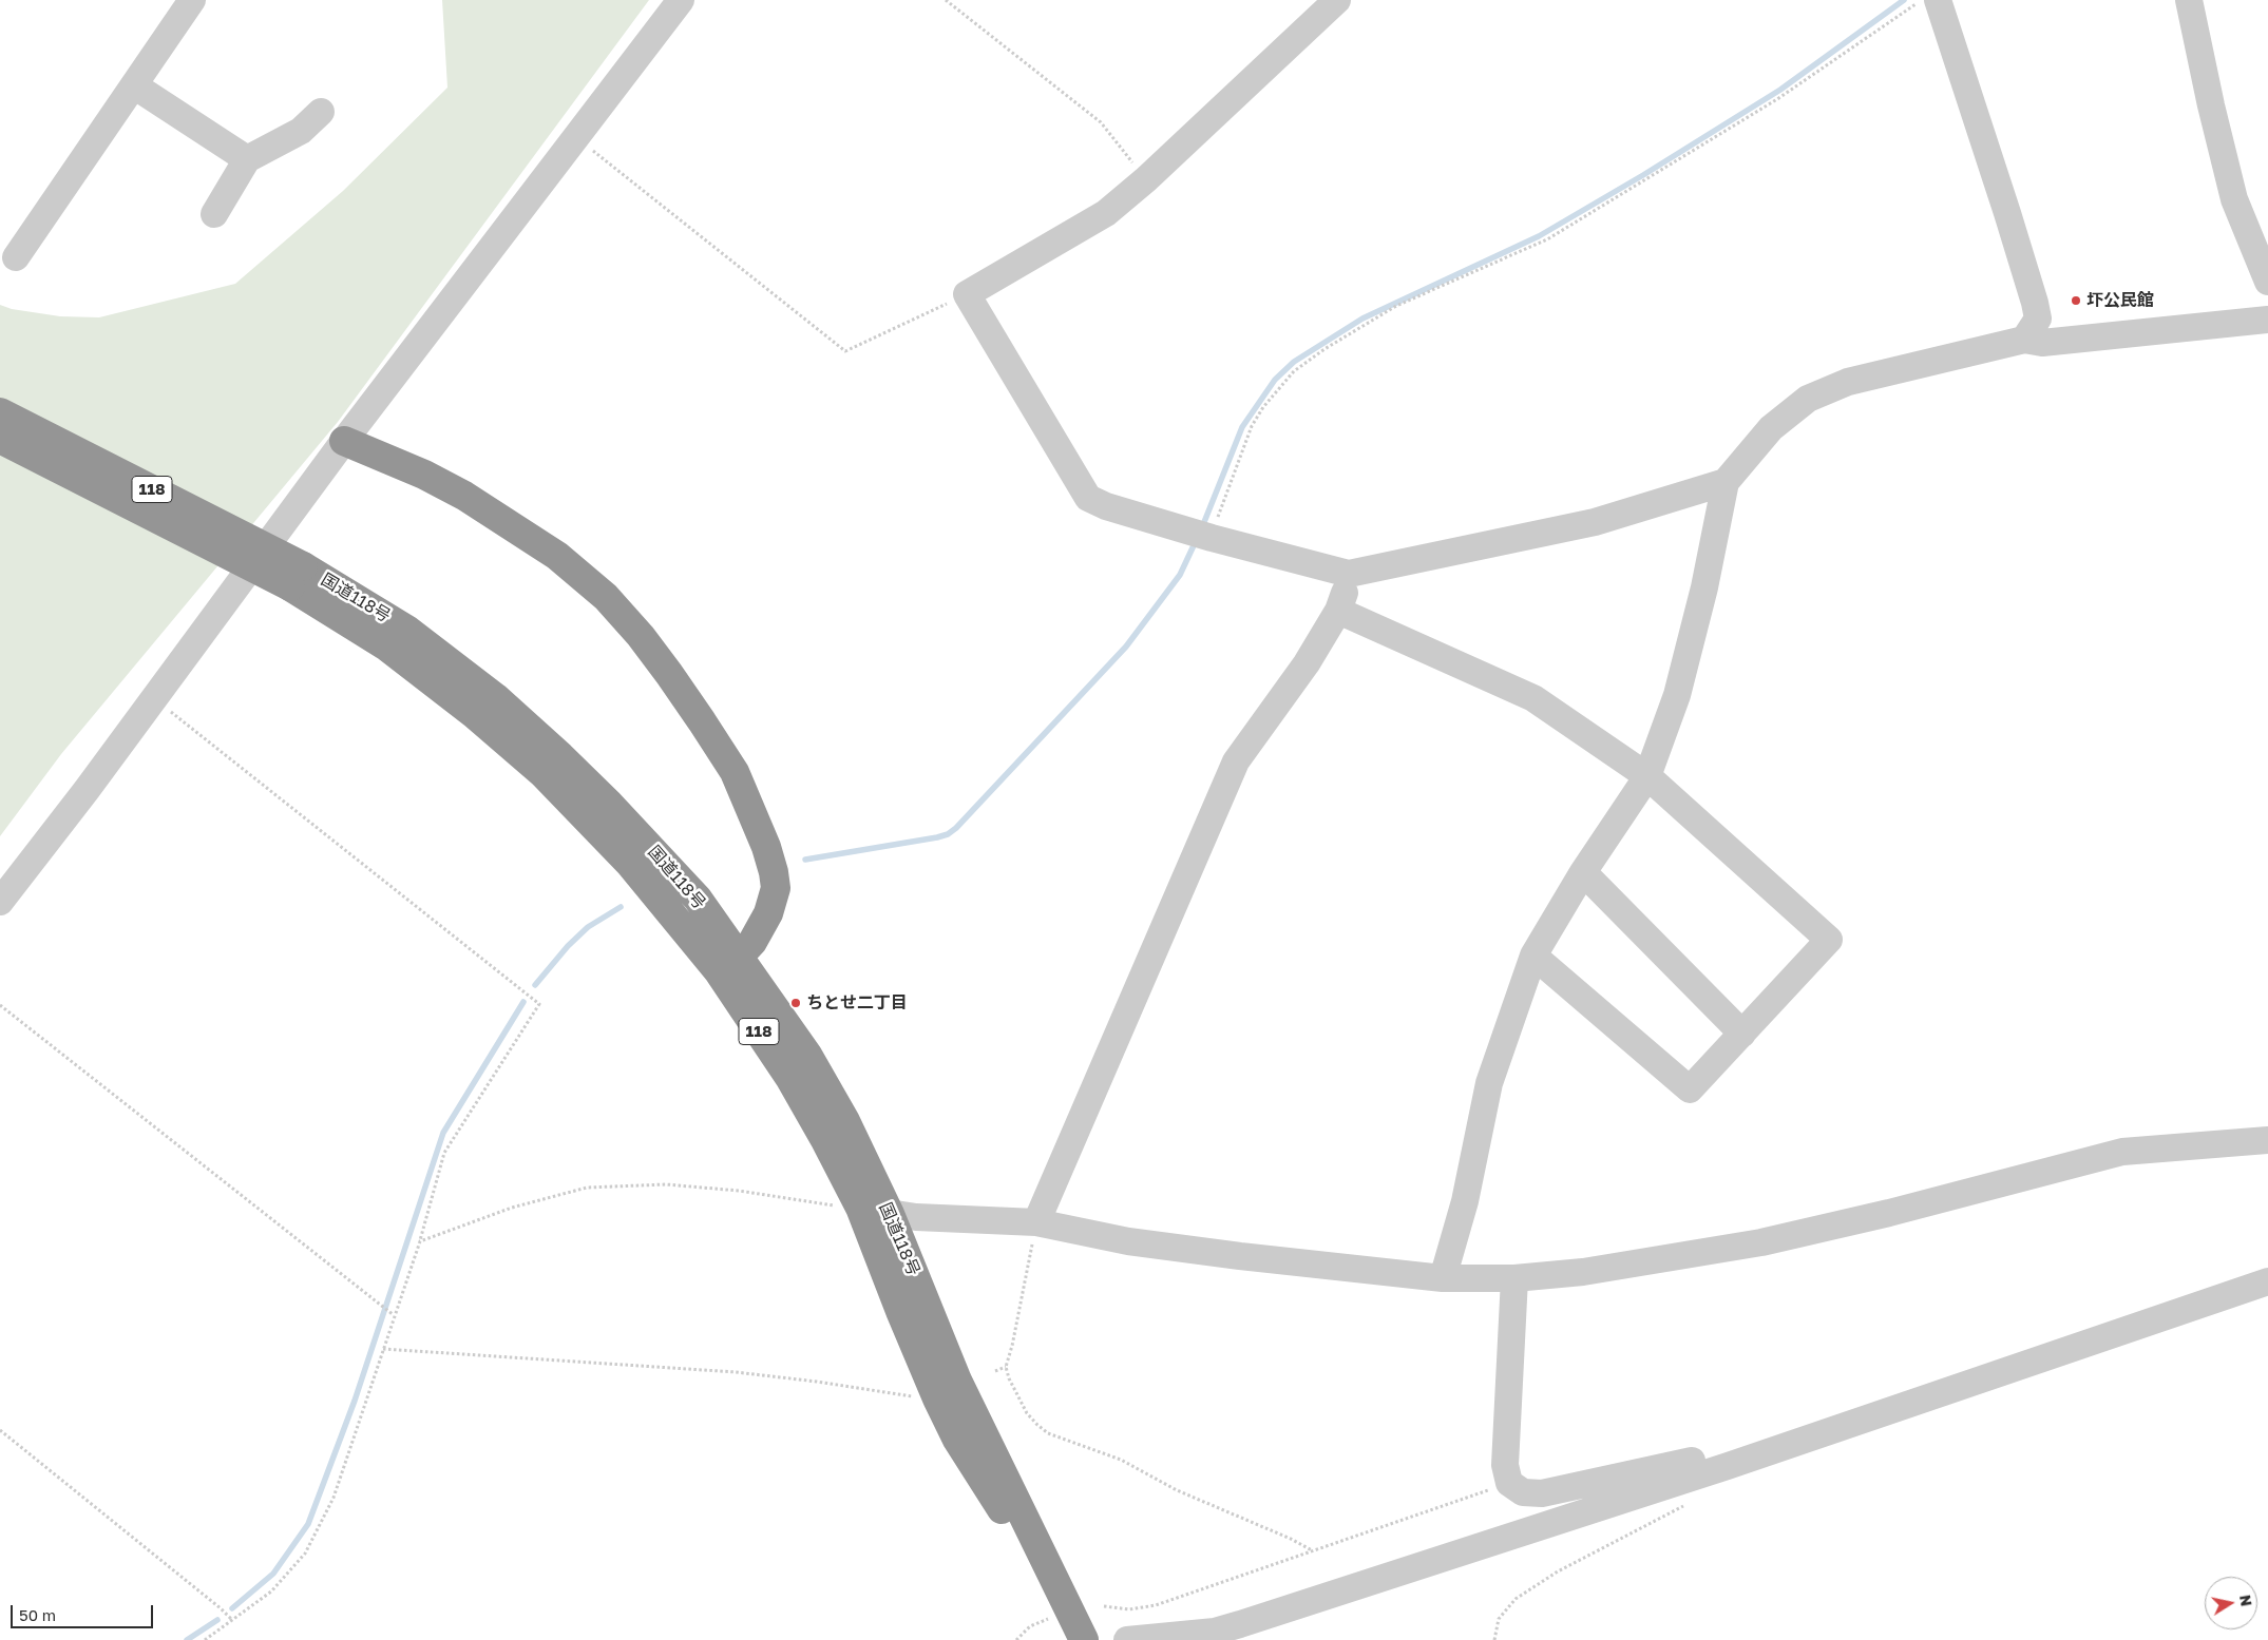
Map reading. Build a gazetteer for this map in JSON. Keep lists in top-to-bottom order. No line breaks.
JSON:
{"streets":{"highway":["118","国道118号"]},"places":["圷公民館","ちとせ二丁目"],"scale_bar":"50 m","north":"right"}
